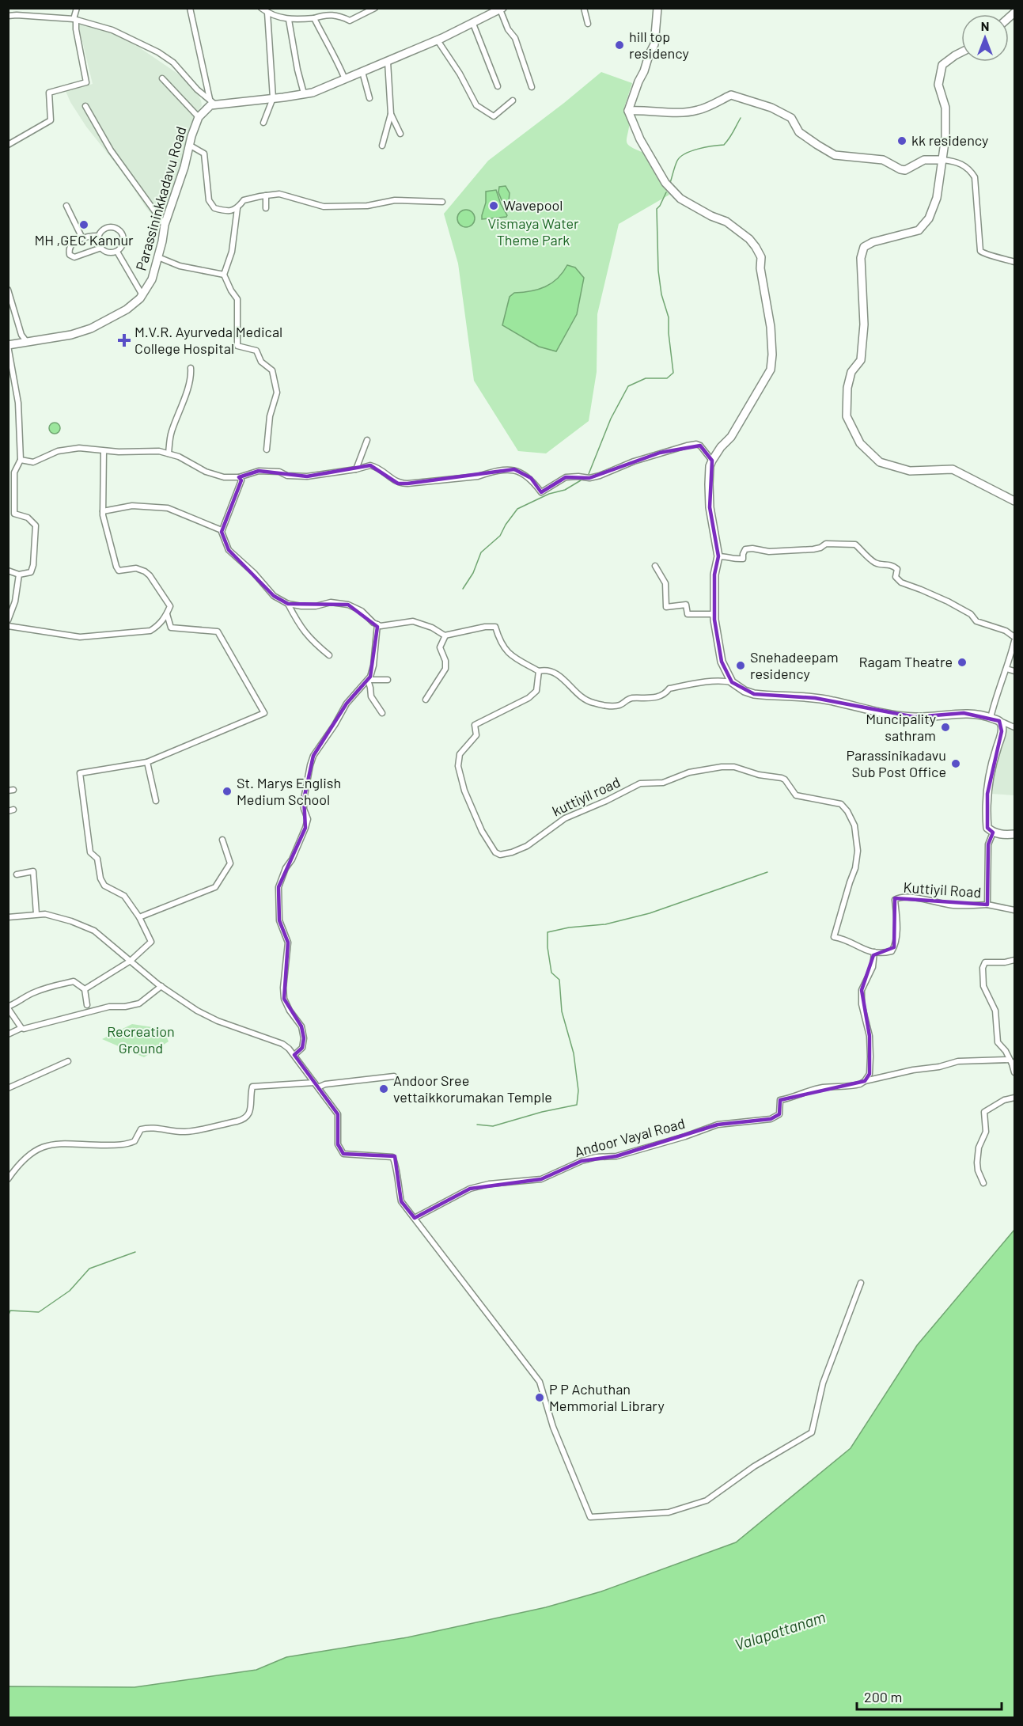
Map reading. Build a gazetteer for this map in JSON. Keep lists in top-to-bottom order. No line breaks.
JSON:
{"streets":{"main road":["Parassininkkadavu Road"],"street":["kuttiyil road","Kuttiyil Road","Andoor Vayal Road"]},"crossings":[["kuttiyil road","Kuttiyil Road"]],"water":["Valapattanam"],"parks":["Vismaya Water Theme Park","Recreation Ground"],"places":{"other":["hill top residency","kk residency","Wavepool","MH ,GEC Kannur","Ragam Theatre","Snehadeepam residency","Muncipality sathram","Parassinikadavu Sub Post Office","St. Marys English Medium School","Andoor Sree vettaikkorumakan Temple","P P Achuthan Memmorial Library"],"health":["M.V.R. Ayurveda Medical College Hospital"]},"scale_bar":"200 m","north":"top"}
